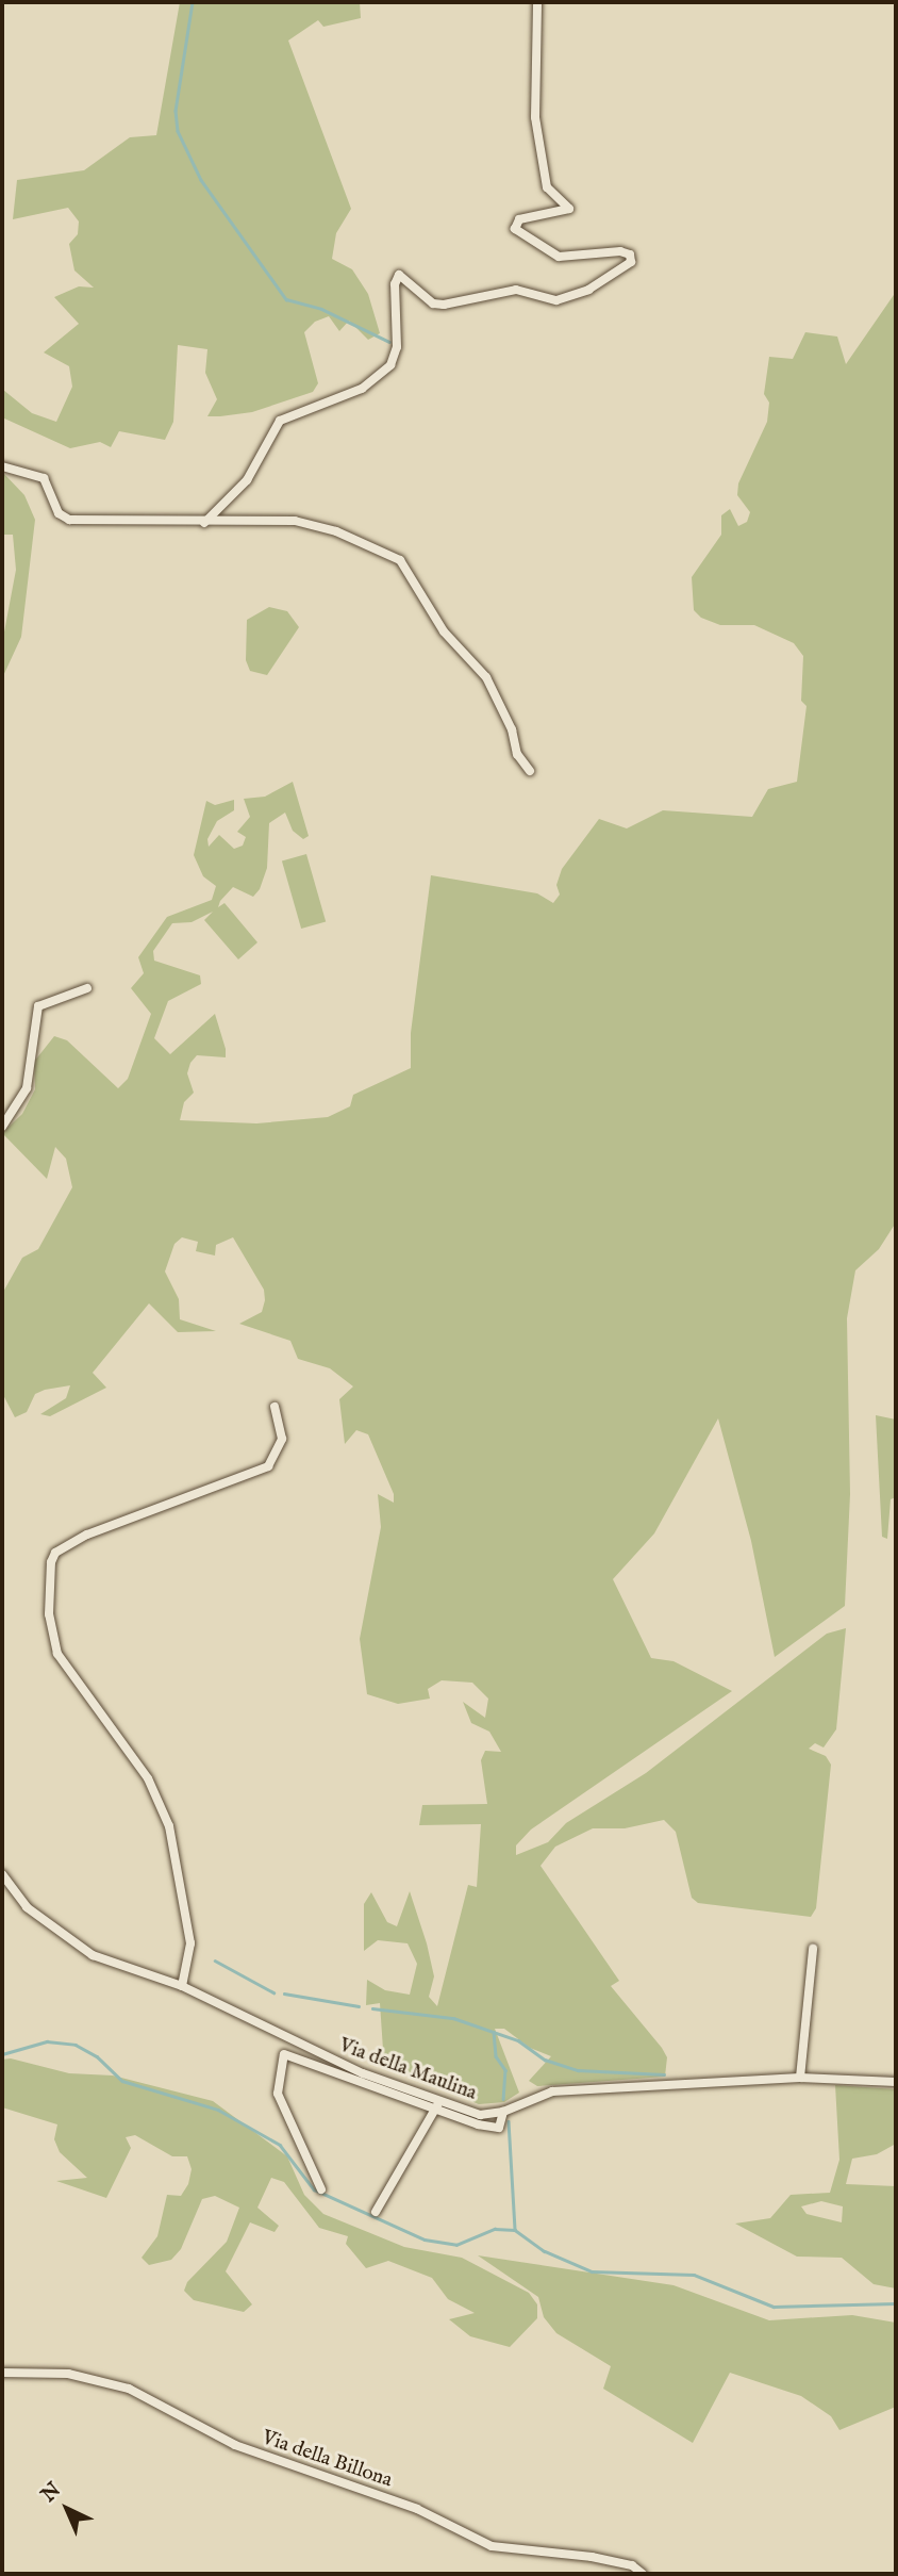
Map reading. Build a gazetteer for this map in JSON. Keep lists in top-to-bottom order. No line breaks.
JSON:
{"streets":{"street":["Via della Maulina","Via della Billona"]},"north":"top left"}
